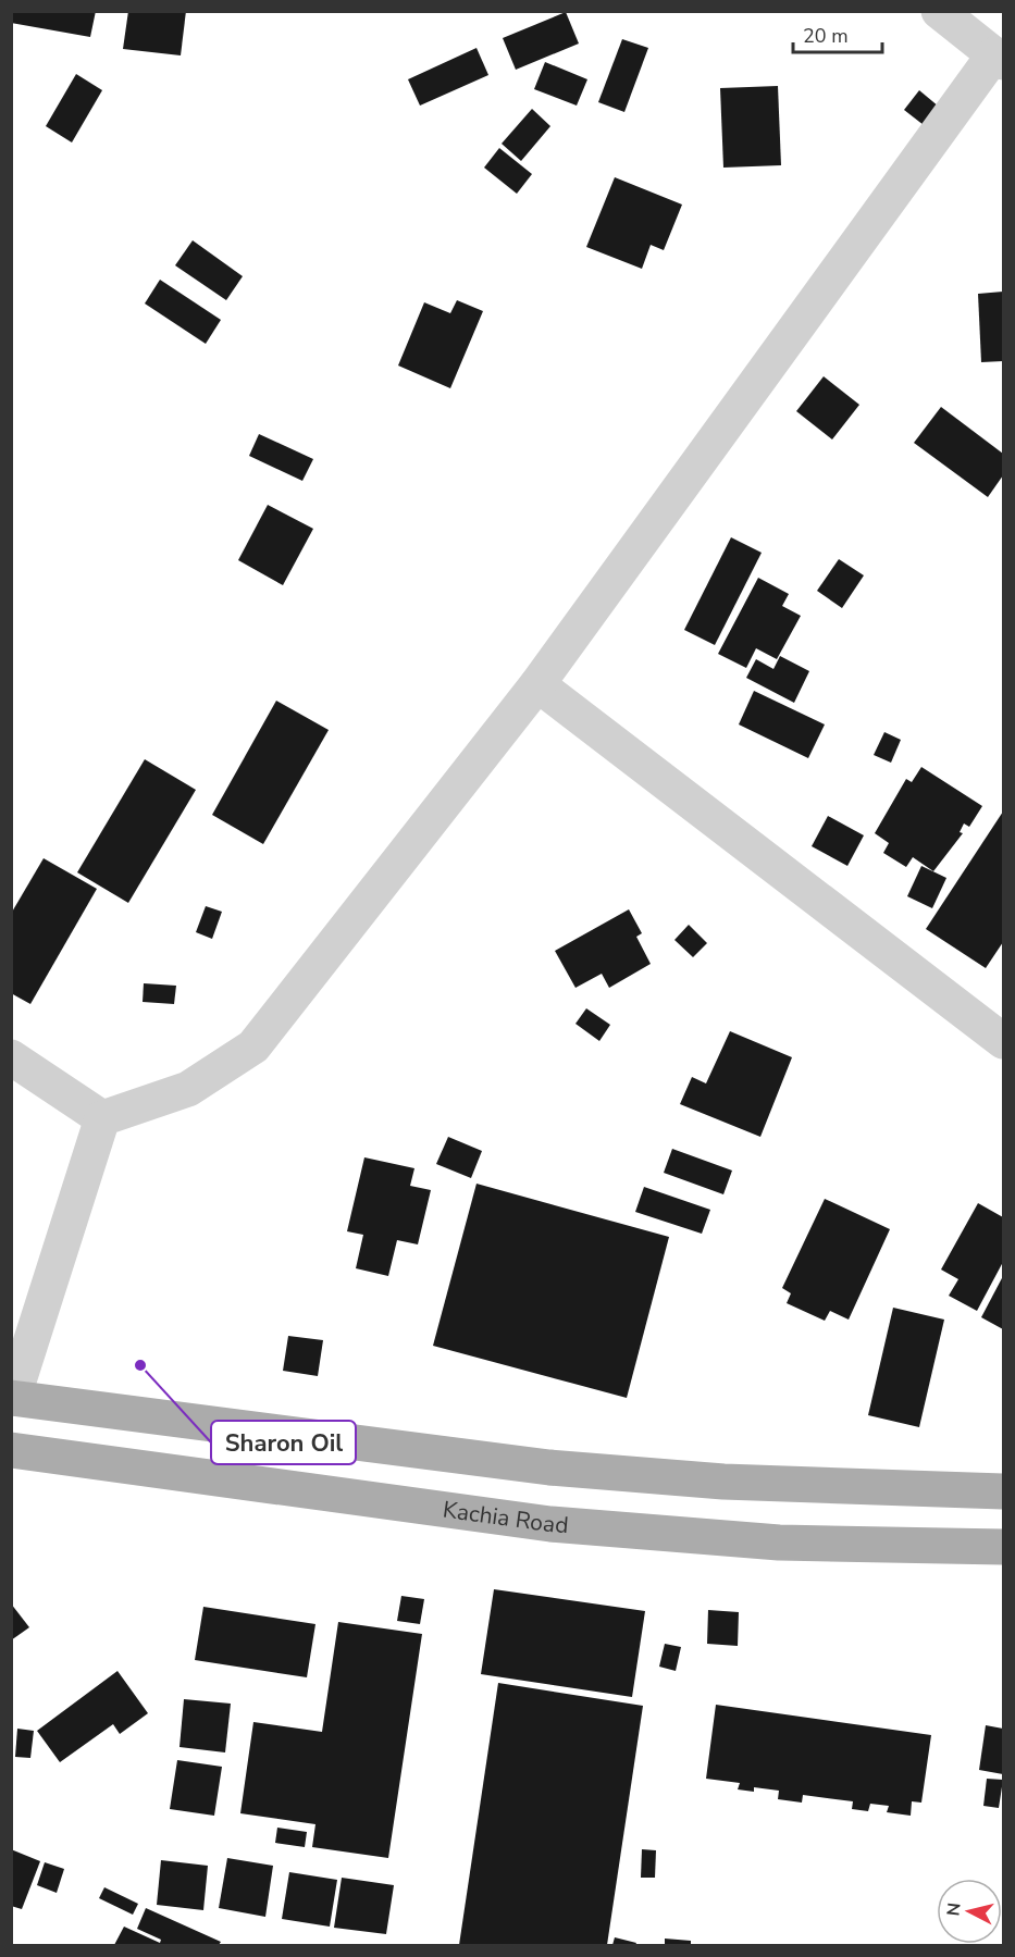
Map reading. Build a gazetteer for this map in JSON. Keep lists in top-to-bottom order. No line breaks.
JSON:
{"streets":{"main road":["Kachia Road"]},"places":["Sharon Oil"],"scale_bar":"20 m","north":"left"}
